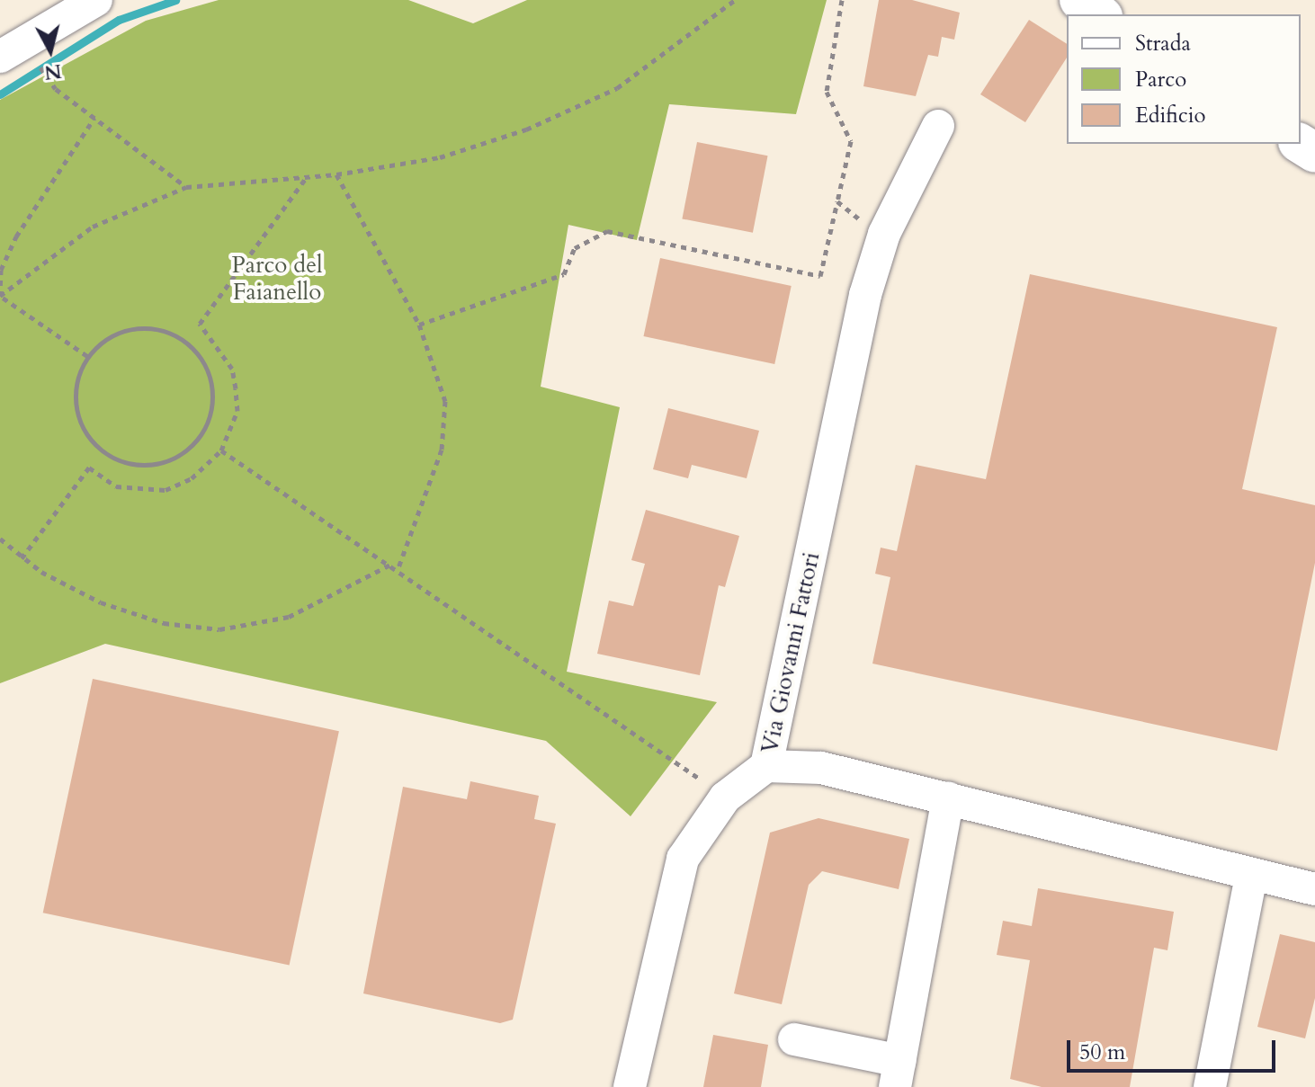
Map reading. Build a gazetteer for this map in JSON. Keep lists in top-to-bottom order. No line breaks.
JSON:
{"streets":{"street":["Via Giovanni Fattori"]},"parks":["Parco del Faianello"],"legend":["Strada","Parco","Edificio"],"scale_bar":"50 m","north":"bottom"}
